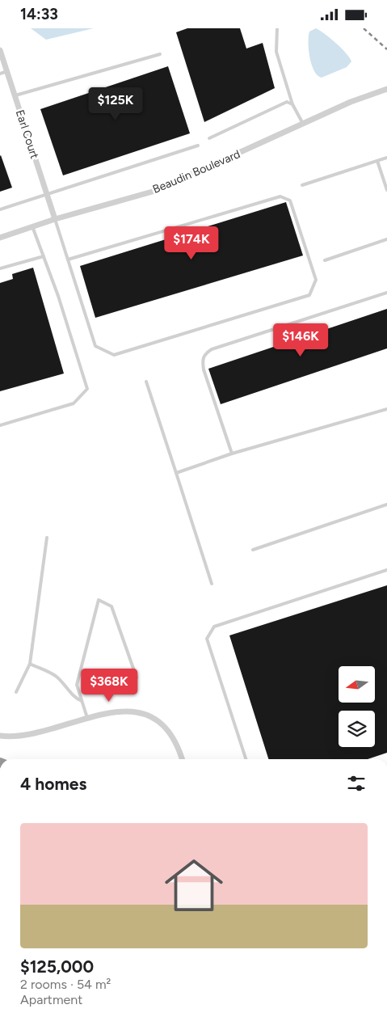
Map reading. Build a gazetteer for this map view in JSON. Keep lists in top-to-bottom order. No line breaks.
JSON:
{"streets":{"street":["Earl Court","Beaudin Boulevard"]},"crossings":[["Earl Court","Beaudin Boulevard"]],"north":"left","page":{"status":"14:33","price":["$125K","$174K","$146K","$368K"],"heading":"4 homes","list":[{"name":"$125,000","note":"2 rooms · 54 m² · Apartment"}]}}
